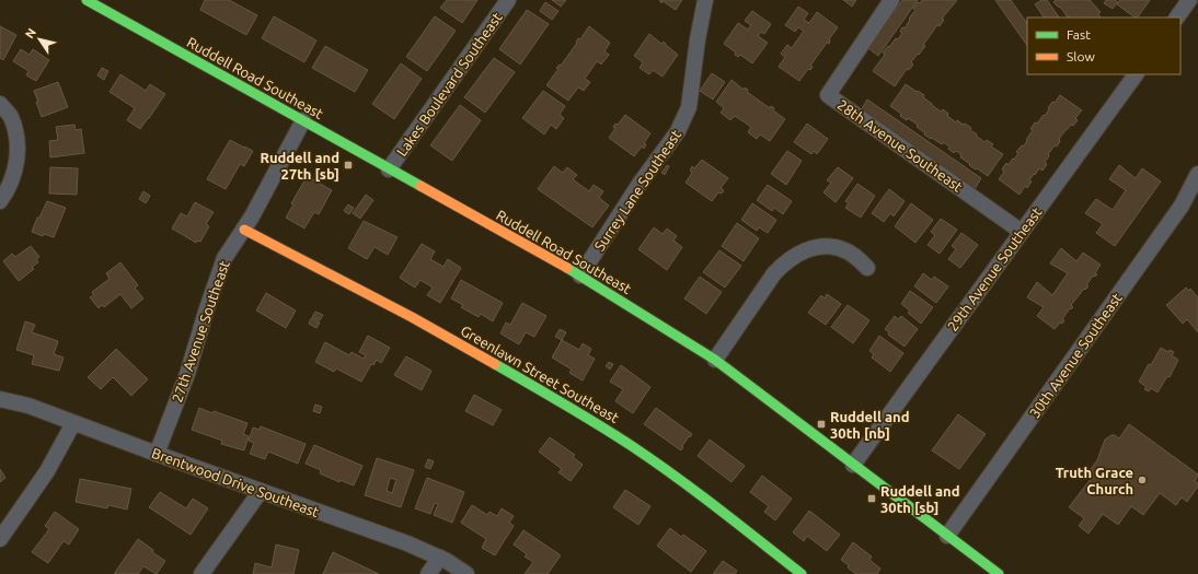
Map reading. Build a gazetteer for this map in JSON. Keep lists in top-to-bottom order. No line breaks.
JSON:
{"streets":{"main road":["Ruddell Road Southeast","Greenlawn Street Southeast"],"street":["Lakes Boulevard Southeast","28th Avenue Southeast","Surrey Lane Southeast","29th Avenue Southeast","27th Avenue Southeast","30th Avenue Southeast","Brentwood Drive Southeast"]},"crossings":[["Ruddell Road Southeast","Lakes Boulevard Southeast"],["Ruddell Road Southeast","Surrey Lane Southeast"],["Ruddell Road Southeast","29th Avenue Southeast"],["Ruddell Road Southeast","27th Avenue Southeast"],["Ruddell Road Southeast","30th Avenue Southeast"],["28th Avenue Southeast","29th Avenue Southeast"],["27th Avenue Southeast","Greenlawn Street Southeast"],["27th Avenue Southeast","Brentwood Drive Southeast"]],"places":{"transit":["Ruddell and 27th [sb]","Ruddell and 30th [nb]","Ruddell and 30th [sb]"],"other":["Truth Grace Church"]},"legend":["Fast","Slow"],"north":"top left"}
